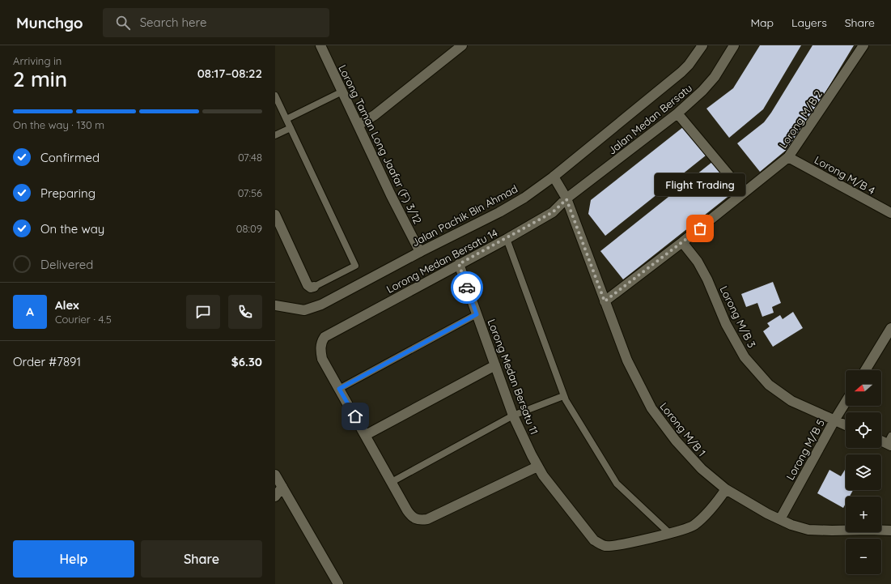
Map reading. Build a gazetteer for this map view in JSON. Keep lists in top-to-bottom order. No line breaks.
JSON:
{"streets":{"street":["Jalan Medan Bersatu","Lorong M/B 2","Lorong Taman Long Jaafar (F) 3/12","Lorong M/B 4","Jalan Pachik Bin Ahmad","Lorong Medan Bersatu 14","Lorong M/B 3","Lorong Medan Bersatu 11","Lorong M/B 1","Lorong M/B 5"]},"crossings":[["Jalan Medan Bersatu","Lorong Medan Bersatu 14"],["Jalan Medan Bersatu","Lorong M/B 1"],["Lorong M/B 2","Lorong M/B 4"],["Lorong M/B 2","Lorong M/B 3"],["Lorong M/B 2","Lorong M/B 1"],["Lorong Taman Long Jaafar (F) 3/12","Jalan Pachik Bin Ahmad"],["Jalan Pachik Bin Ahmad","Lorong M/B 1"],["Lorong Medan Bersatu 14","Lorong Medan Bersatu 11"],["Lorong Medan Bersatu 14","Lorong M/B 1"],["Lorong M/B 3","Lorong M/B 5"],["Lorong Medan Bersatu 11","Lorong M/B 1"],["Lorong M/B 1","Lorong M/B 5"]],"places":["Flight Trading"],"north":"left","page":{"header":"Munchgo","search":"Search here","nav":["Map","Layers","Share"],"heading":["2 min","Arriving in","08:17–08:22"],"panel":["Alex","Courier · 4.5","Order #7891","$6.30"],"bar":"On the way · 130 m","list":[["Confirmed","07:48"],["Preparing","07:56"],["On the way","08:09"],"Delivered"],"bubble":"Flight Trading","round":"A","map_buttons":["+","−"],"buttons":["Help","Share"]}}
